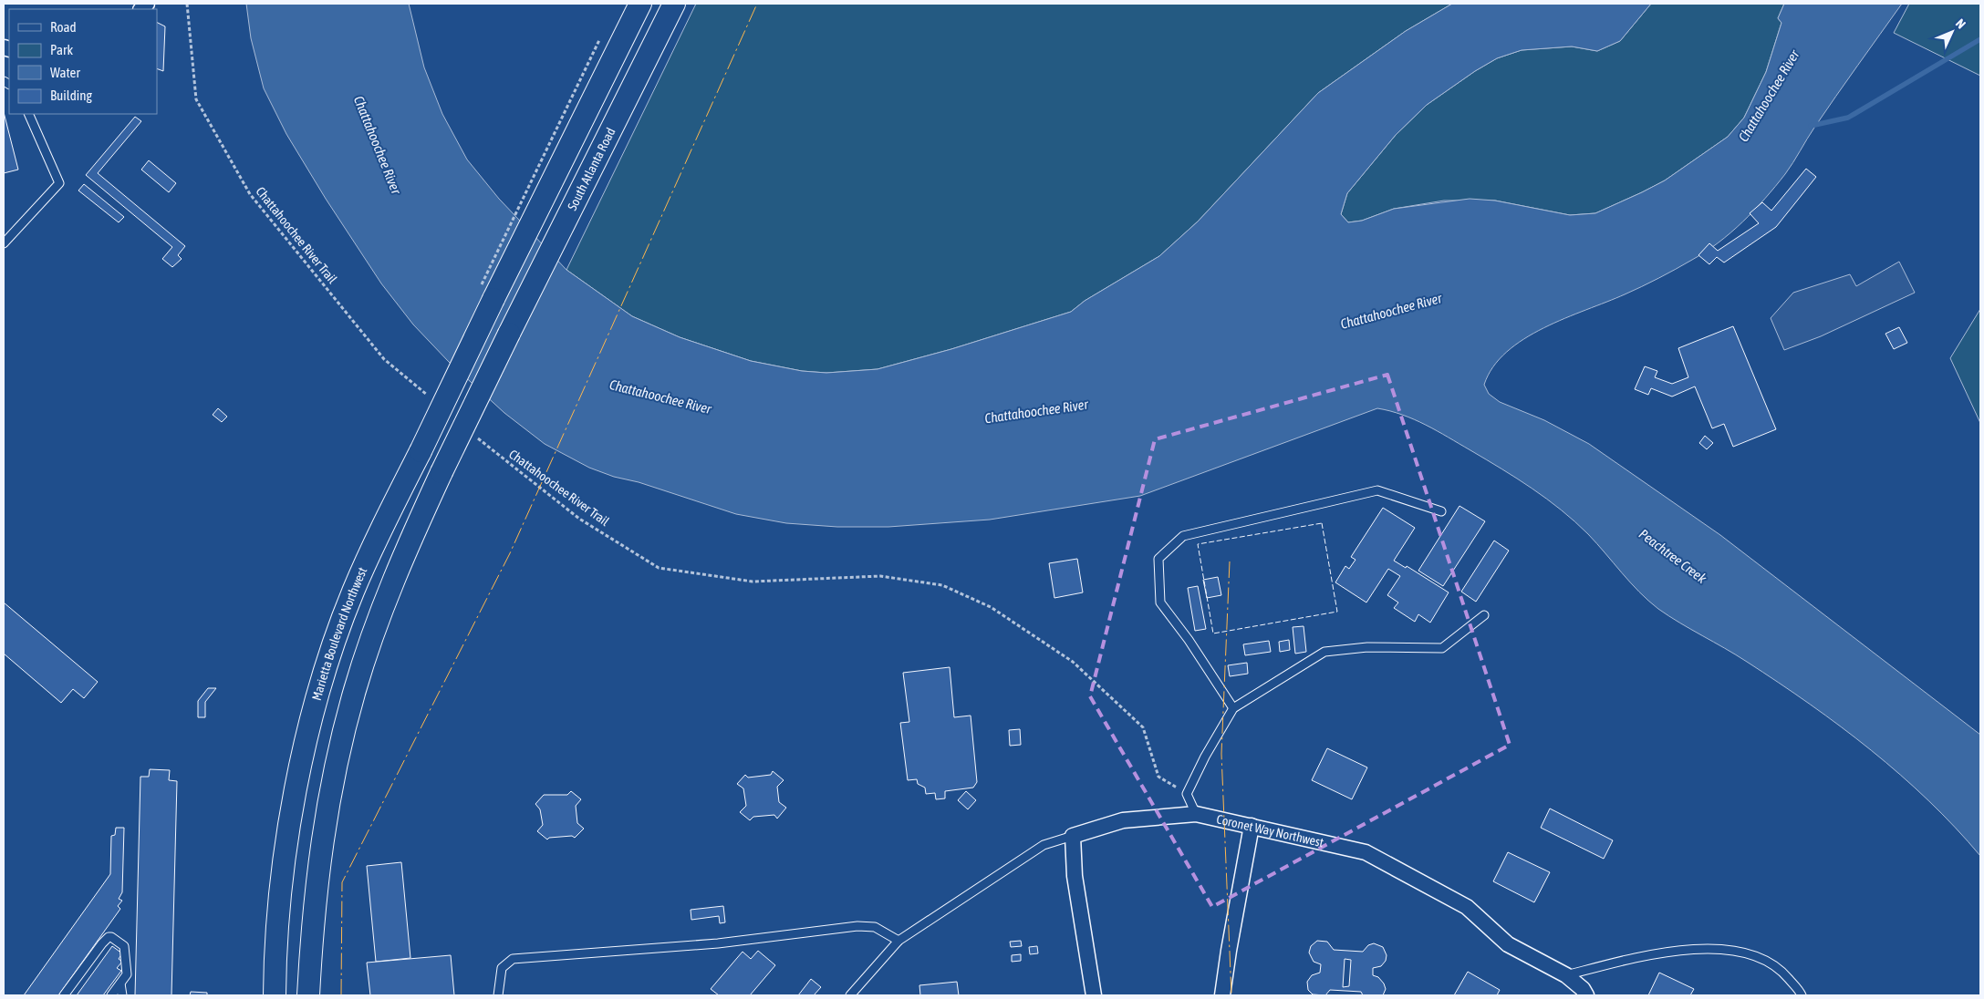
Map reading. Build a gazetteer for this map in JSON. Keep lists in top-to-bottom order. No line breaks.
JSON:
{"streets":{"main road":["South Atlanta Road","Marietta Boulevard Northwest"],"street":["Coronet Way Northwest"],"path":["Chattahoochee River Trail"]},"water":["Chattahoochee River","Peachtree Creek"],"legend":["Road","Park","Water","Building"],"north":"top right"}
